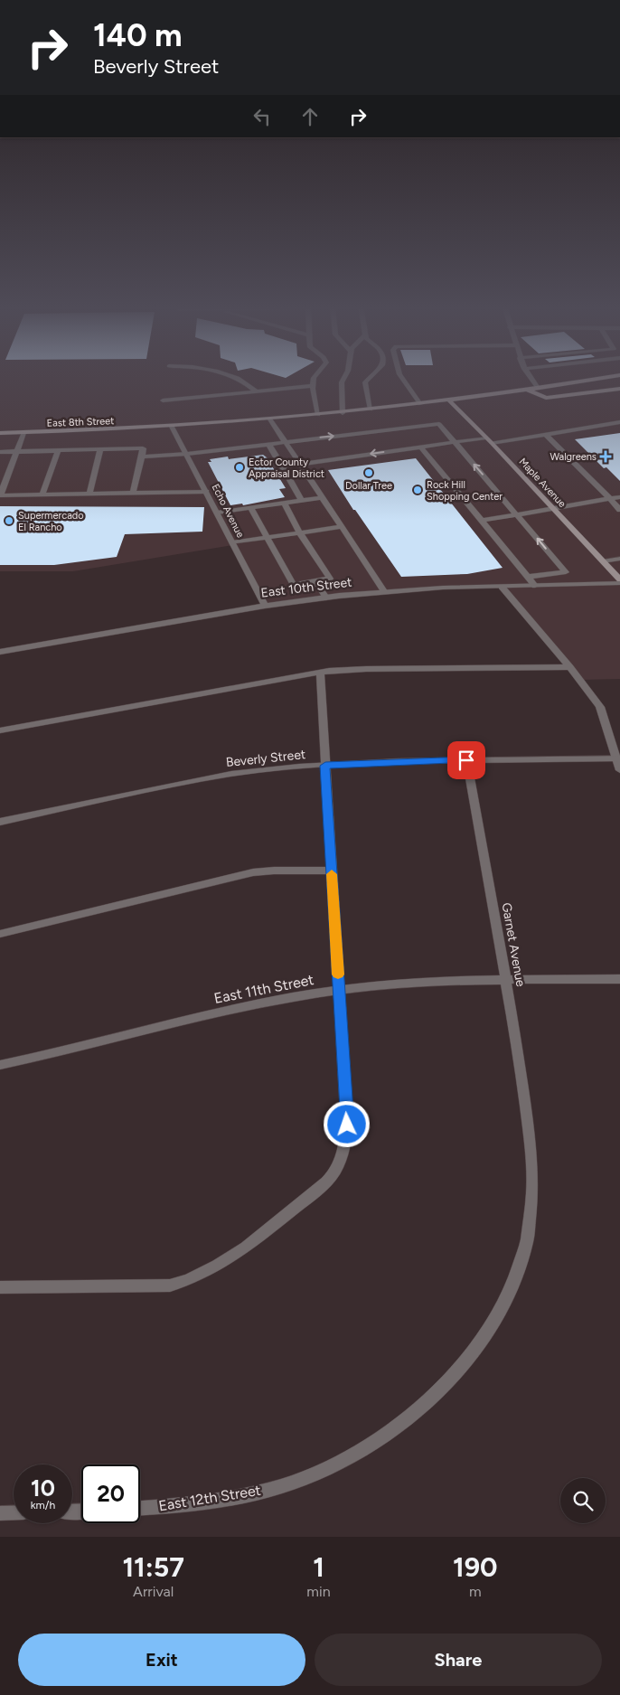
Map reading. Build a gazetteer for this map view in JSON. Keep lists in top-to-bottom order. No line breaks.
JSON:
{"streets":{"main road":["East 8th Street","Maple Avenue"],"street":["Echo Avenue","East 10th Street","Beverly Street","Garnet Avenue","East 11th Street","East 12th Street"]},"crossings":[["East 8th Street","Maple Avenue"],["East 8th Street","Echo Avenue"],["Echo Avenue","East 10th Street"],["Beverly Street","Garnet Avenue"],["Garnet Avenue","East 11th Street"],["Garnet Avenue","East 12th Street"]],"places":{"health":["Walgreens"],"other":["Ector County Appraisal District","Dollar Tree","Rock Hill Shopping Center","Supermercado El Rancho"]},"page":{"turn":["140 m","Beverly Street"],"speed":"10 km/h","limit":"20","eta":["11:57","Arrival","1","min","190","m"],"buttons":["Exit","Share"]}}
